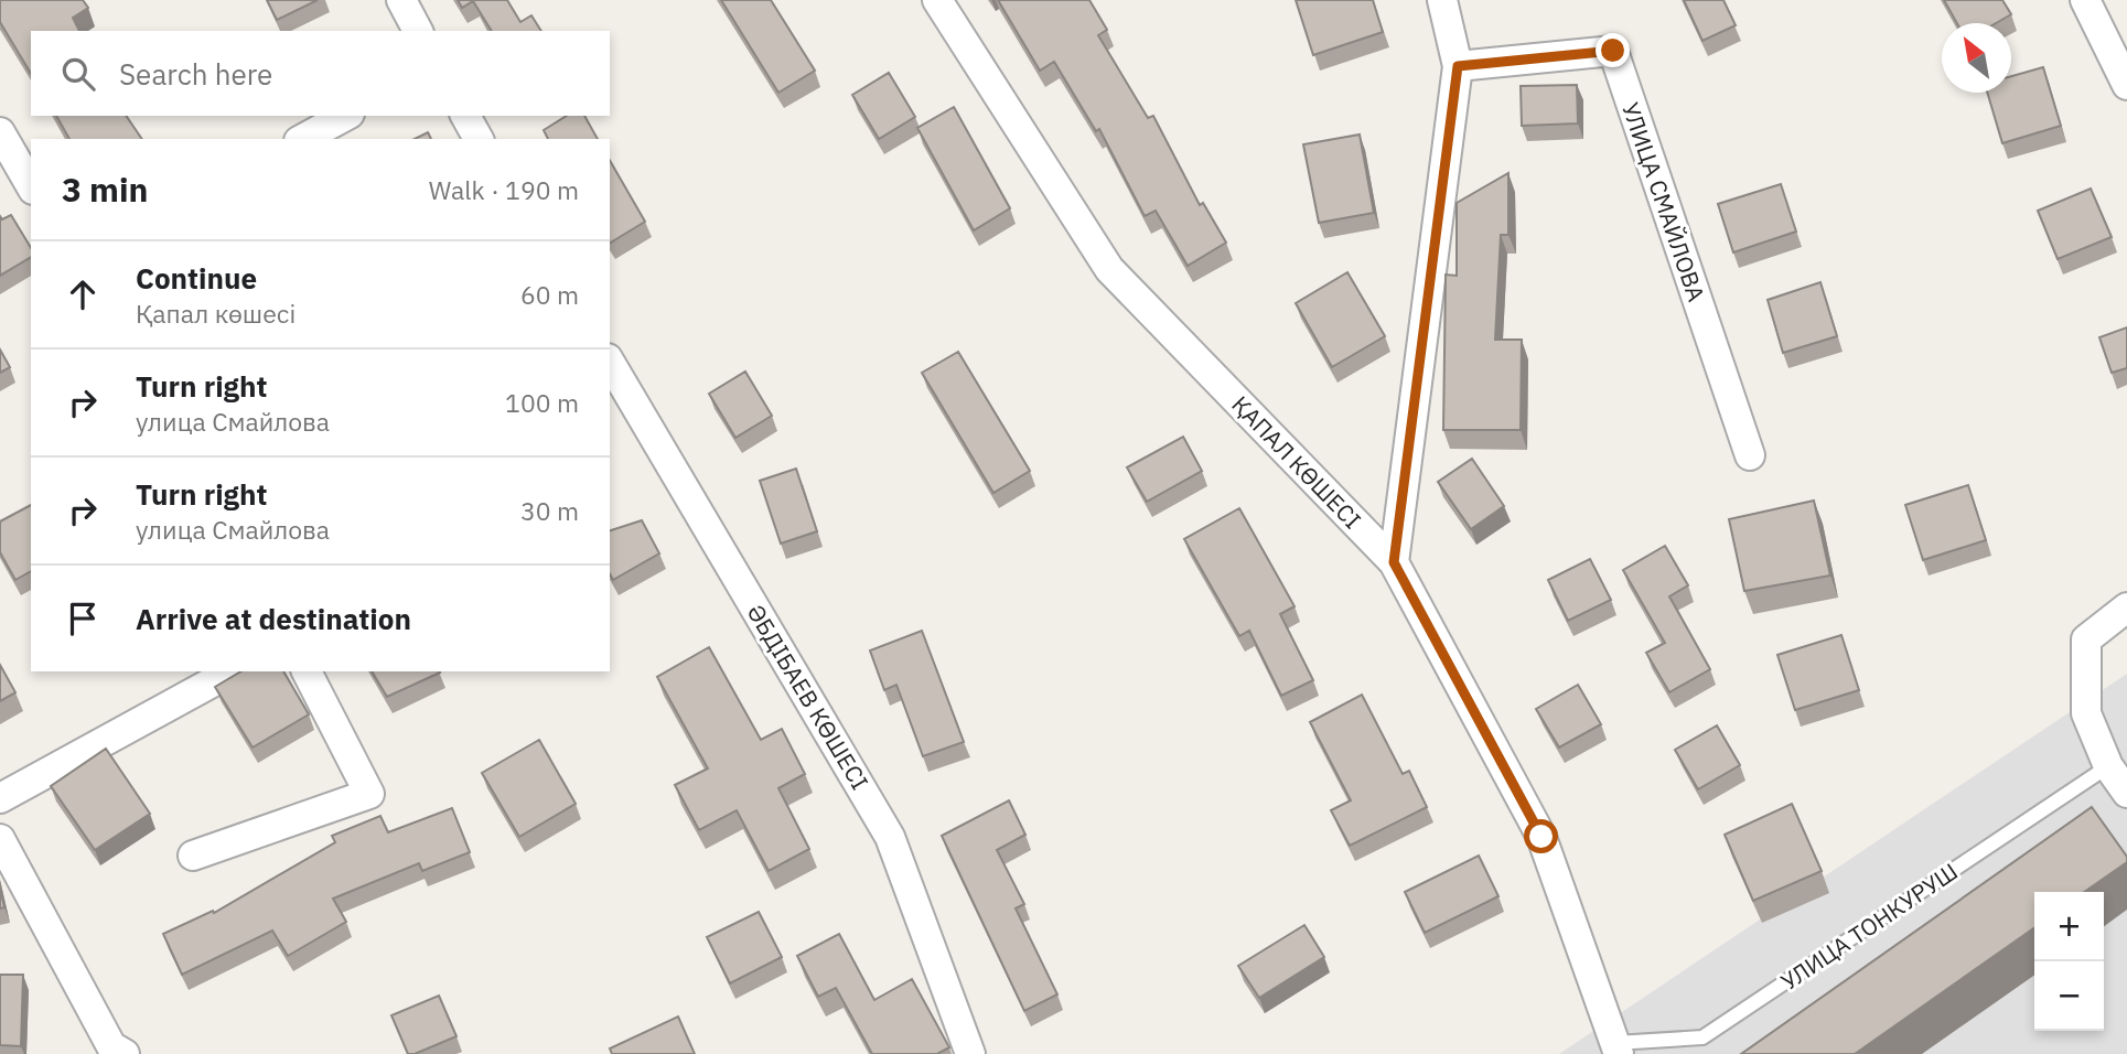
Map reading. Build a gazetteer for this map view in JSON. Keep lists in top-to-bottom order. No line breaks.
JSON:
{"streets":{"street":["УЛИЦА СМАЙЛОВА","ҚАПАЛ КӨШЕСІ","ӘБДІБАЕВ КӨШЕСІ"],"lane":["УЛИЦА ТОНКУРУШ"]},"crossings":[["ҚАПАЛ КӨШЕСІ","УЛИЦА ТОНКУРУШ"]],"north":"top left","page":{"search":"Search here","heading":["3 min","Walk · 190 m"],"list":[["Continue","Қапал көшесі","60 m"],["Turn right","улица Смайлова","100 m"],["Turn right","улица Смайлова","30 m"],"Arrive at destination"],"map_buttons":["+","−"]}}
